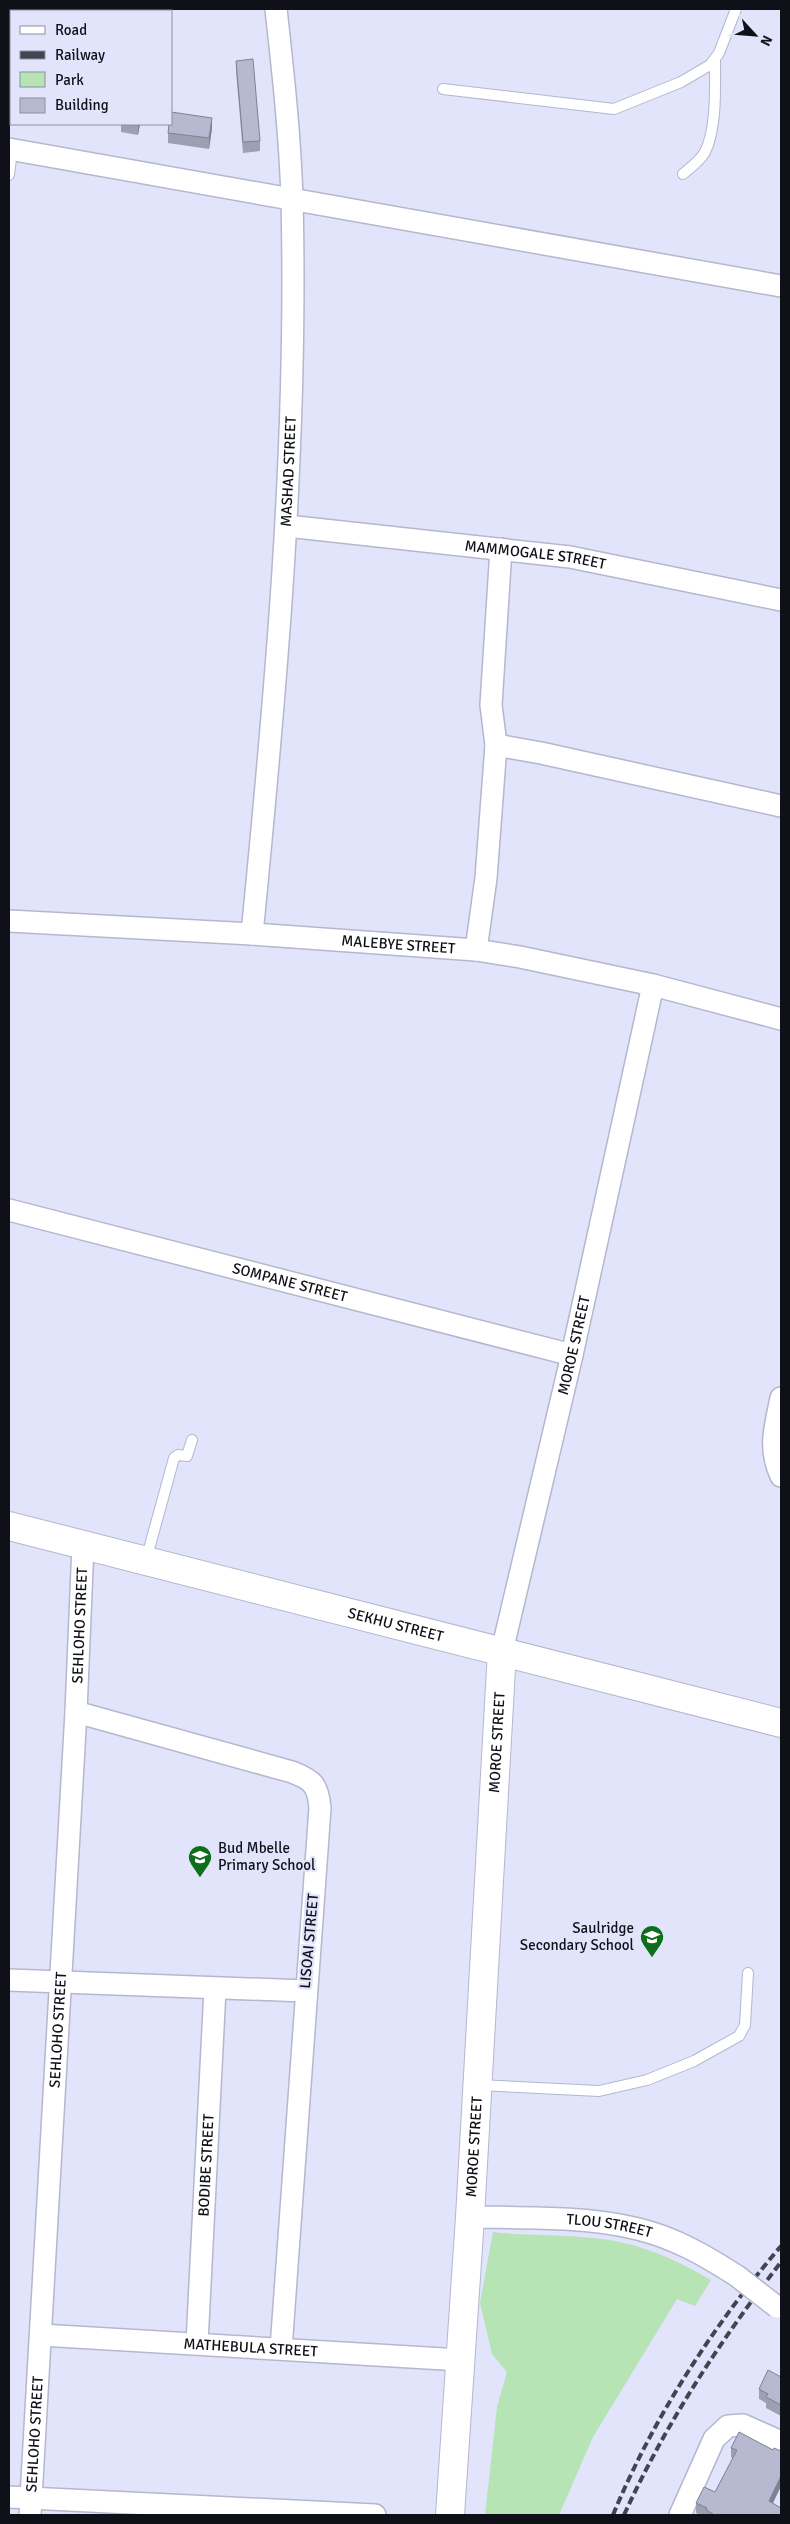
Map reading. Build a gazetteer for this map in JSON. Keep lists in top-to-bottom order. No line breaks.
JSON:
{"streets":{"street":["MASHAD STREET","MAMMOGALE STREET","MALEBYE STREET","SOMPANE STREET","MOROE STREET","SEKHU STREET","SEHLOHO STREET","LISOAI STREET","BODIBE STREET","TLOU STREET","MATHEBULA STREET"]},"crossings":[["MASHAD STREET","MAMMOGALE STREET"],["MASHAD STREET","MALEBYE STREET"],["MALEBYE STREET","MOROE STREET"],["SOMPANE STREET","MOROE STREET"],["MOROE STREET","SEKHU STREET"],["MOROE STREET","TLOU STREET"],["MOROE STREET","MATHEBULA STREET"],["SEKHU STREET","SEHLOHO STREET"],["SEHLOHO STREET","LISOAI STREET"],["SEHLOHO STREET","MATHEBULA STREET"],["LISOAI STREET","MATHEBULA STREET"],["BODIBE STREET","MATHEBULA STREET"]],"places":{"school or university":["Bud Mbelle Primary School","Saulridge Secondary School"]},"legend":["Road","Railway","Park","Building"],"north":"bottom right"}
